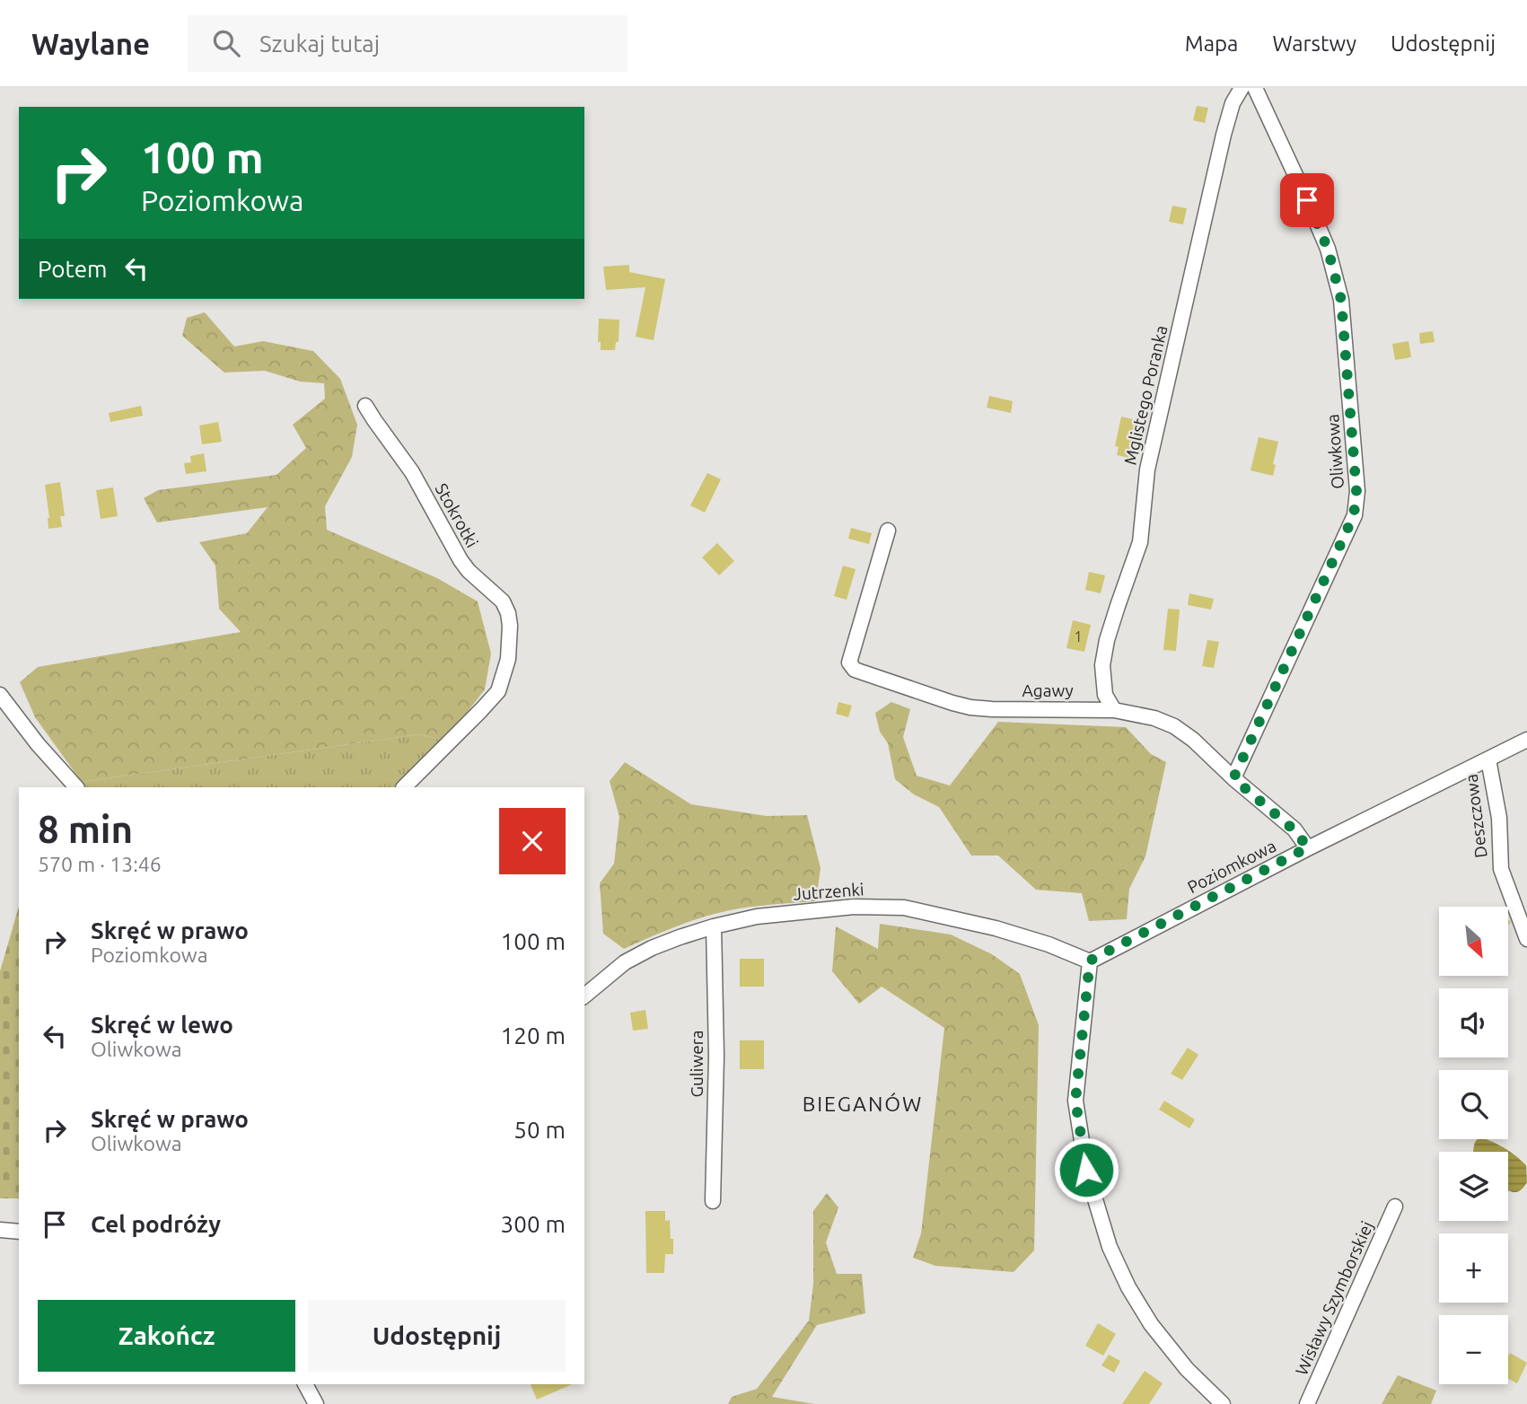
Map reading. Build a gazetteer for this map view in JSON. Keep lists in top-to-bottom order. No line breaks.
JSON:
{"streets":{"street":["Mglistego Poranka","Oliwkowa","Stokrotki","Agawy","Deszczowa","Poziomkowa","Jutrzenki","Guliwera","Wisławy Szymborskiej"]},"crossings":[["Mglistego Poranka","Agawy"],["Oliwkowa","Agawy"],["Deszczowa","Poziomkowa"],["Poziomkowa","Jutrzenki"],["Jutrzenki","Guliwera"]],"districts":["BIEGANÓW"],"house_numbers":["1"],"north":"bottom right","page":{"header":"Waylane","search":"Szukaj tutaj","nav":["Mapa","Warstwy","Udostępnij"],"turn":["100 m","Poziomkowa"],"then":"Potem","heading":["8 min","570 m · 13:46"],"list":[{"name":"Skręć w prawo","note":"Poziomkowa","value":"100 m"},{"name":"Skręć w lewo","note":"Oliwkowa","value":"120 m"},{"name":"Skręć w prawo","note":"Oliwkowa","value":"50 m"},{"name":"Cel podróży","value":"300 m"}],"map_buttons":["+","−"],"buttons":["Zakończ","Udostępnij"]}}
